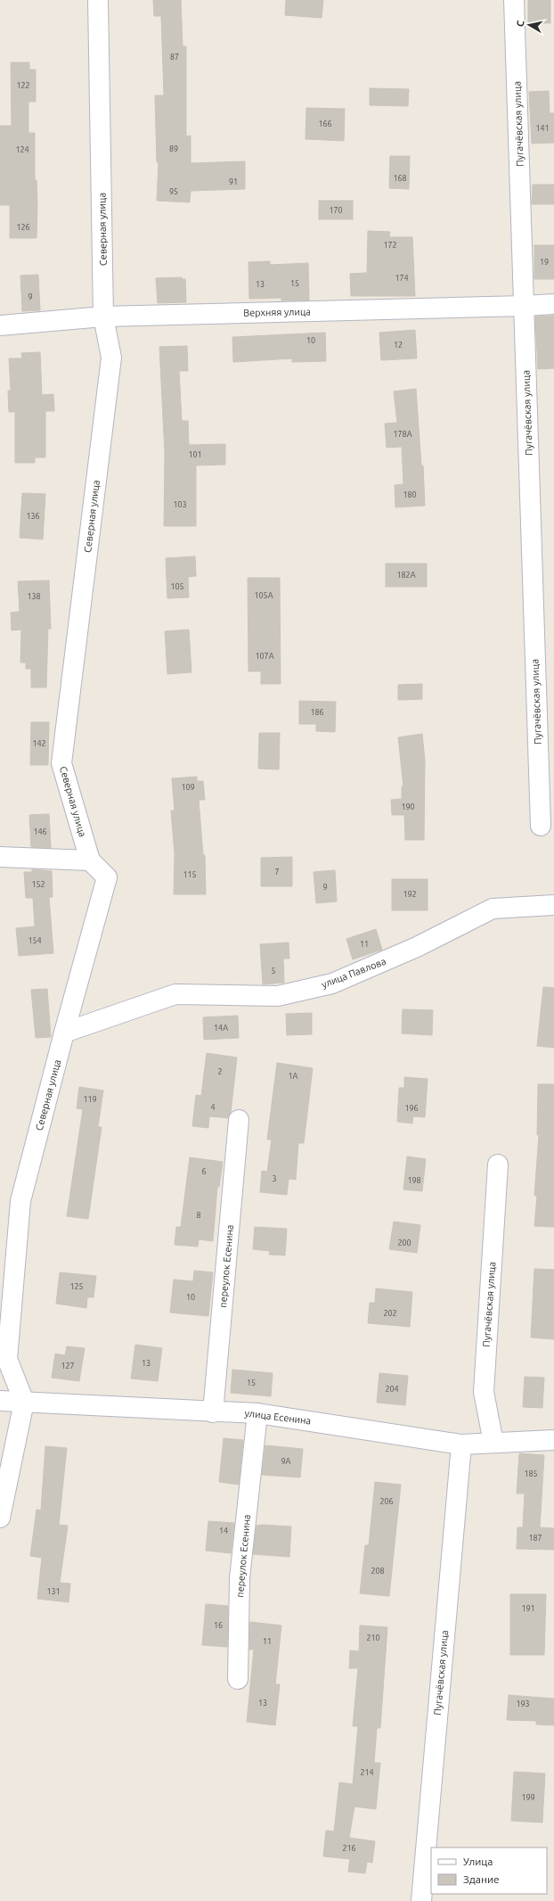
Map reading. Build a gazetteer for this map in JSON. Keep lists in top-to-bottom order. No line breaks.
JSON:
{"streets":{"street":["Пугачёвская улица","Северная улица","Верхняя улица","улица Павлова","переулок Есенина","улица Есенина"]},"crossings":[["Пугачёвская улица","Верхняя улица"],["Пугачёвская улица","улица Есенина"],["Северная улица","Верхняя улица"],["Северная улица","улица Павлова"],["Северная улица","улица Есенина"],["переулок Есенина","улица Есенина"]],"house_numbers":["87","122","166","141","89","124","168","91","95","170","126","172","19","174","15","13","9","10","12","178А","101","180","103","136","182А","105","105А","138","107А","186","142","109","190","146","7","115","152","9","192","154","11","5","14А","2","1А","119","4","196","6","3","198","8","200","125","10","202","13","127","15","204","9А","185","206","14","187","208","131","191","16","210","11","13","193","214","199","216"],"legend":["Улица","Здание"],"north":"left"}
